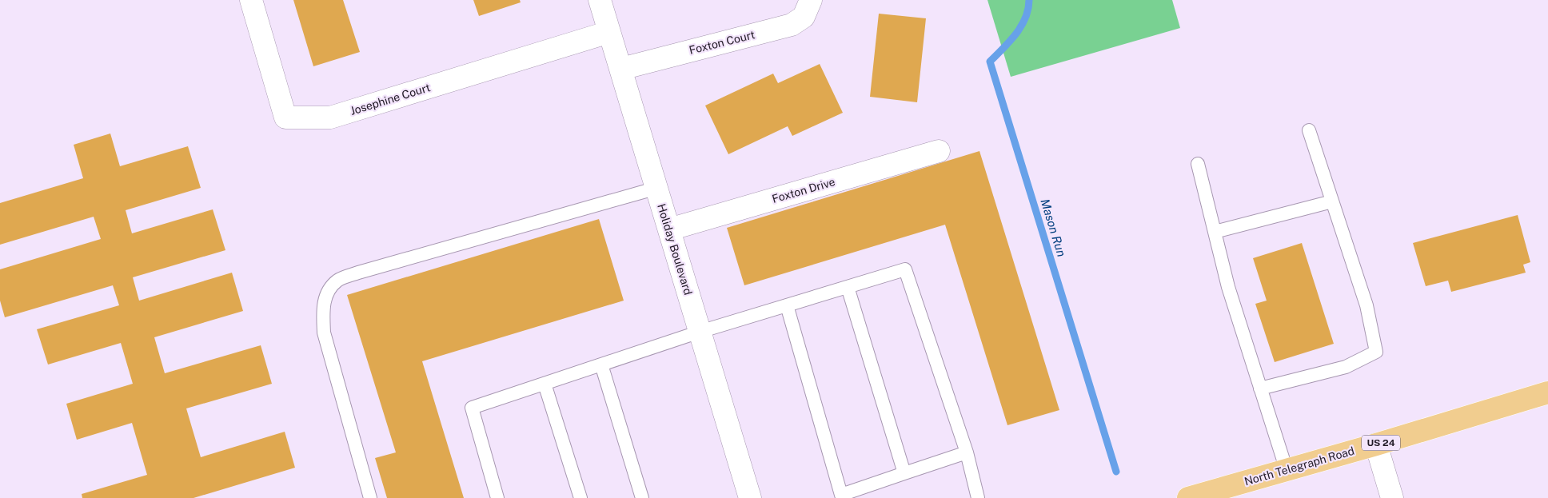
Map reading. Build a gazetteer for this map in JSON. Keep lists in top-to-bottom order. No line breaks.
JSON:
{"streets":{"main road":["US 24","North Telegraph Road"],"street":["Foxton Court","Josephine Court","Foxton Drive","Holiday Boulevard"]},"crossings":[["Foxton Court","Holiday Boulevard"],["Josephine Court","Holiday Boulevard"],["Foxton Drive","Holiday Boulevard"]],"water":["Mason Run"]}
